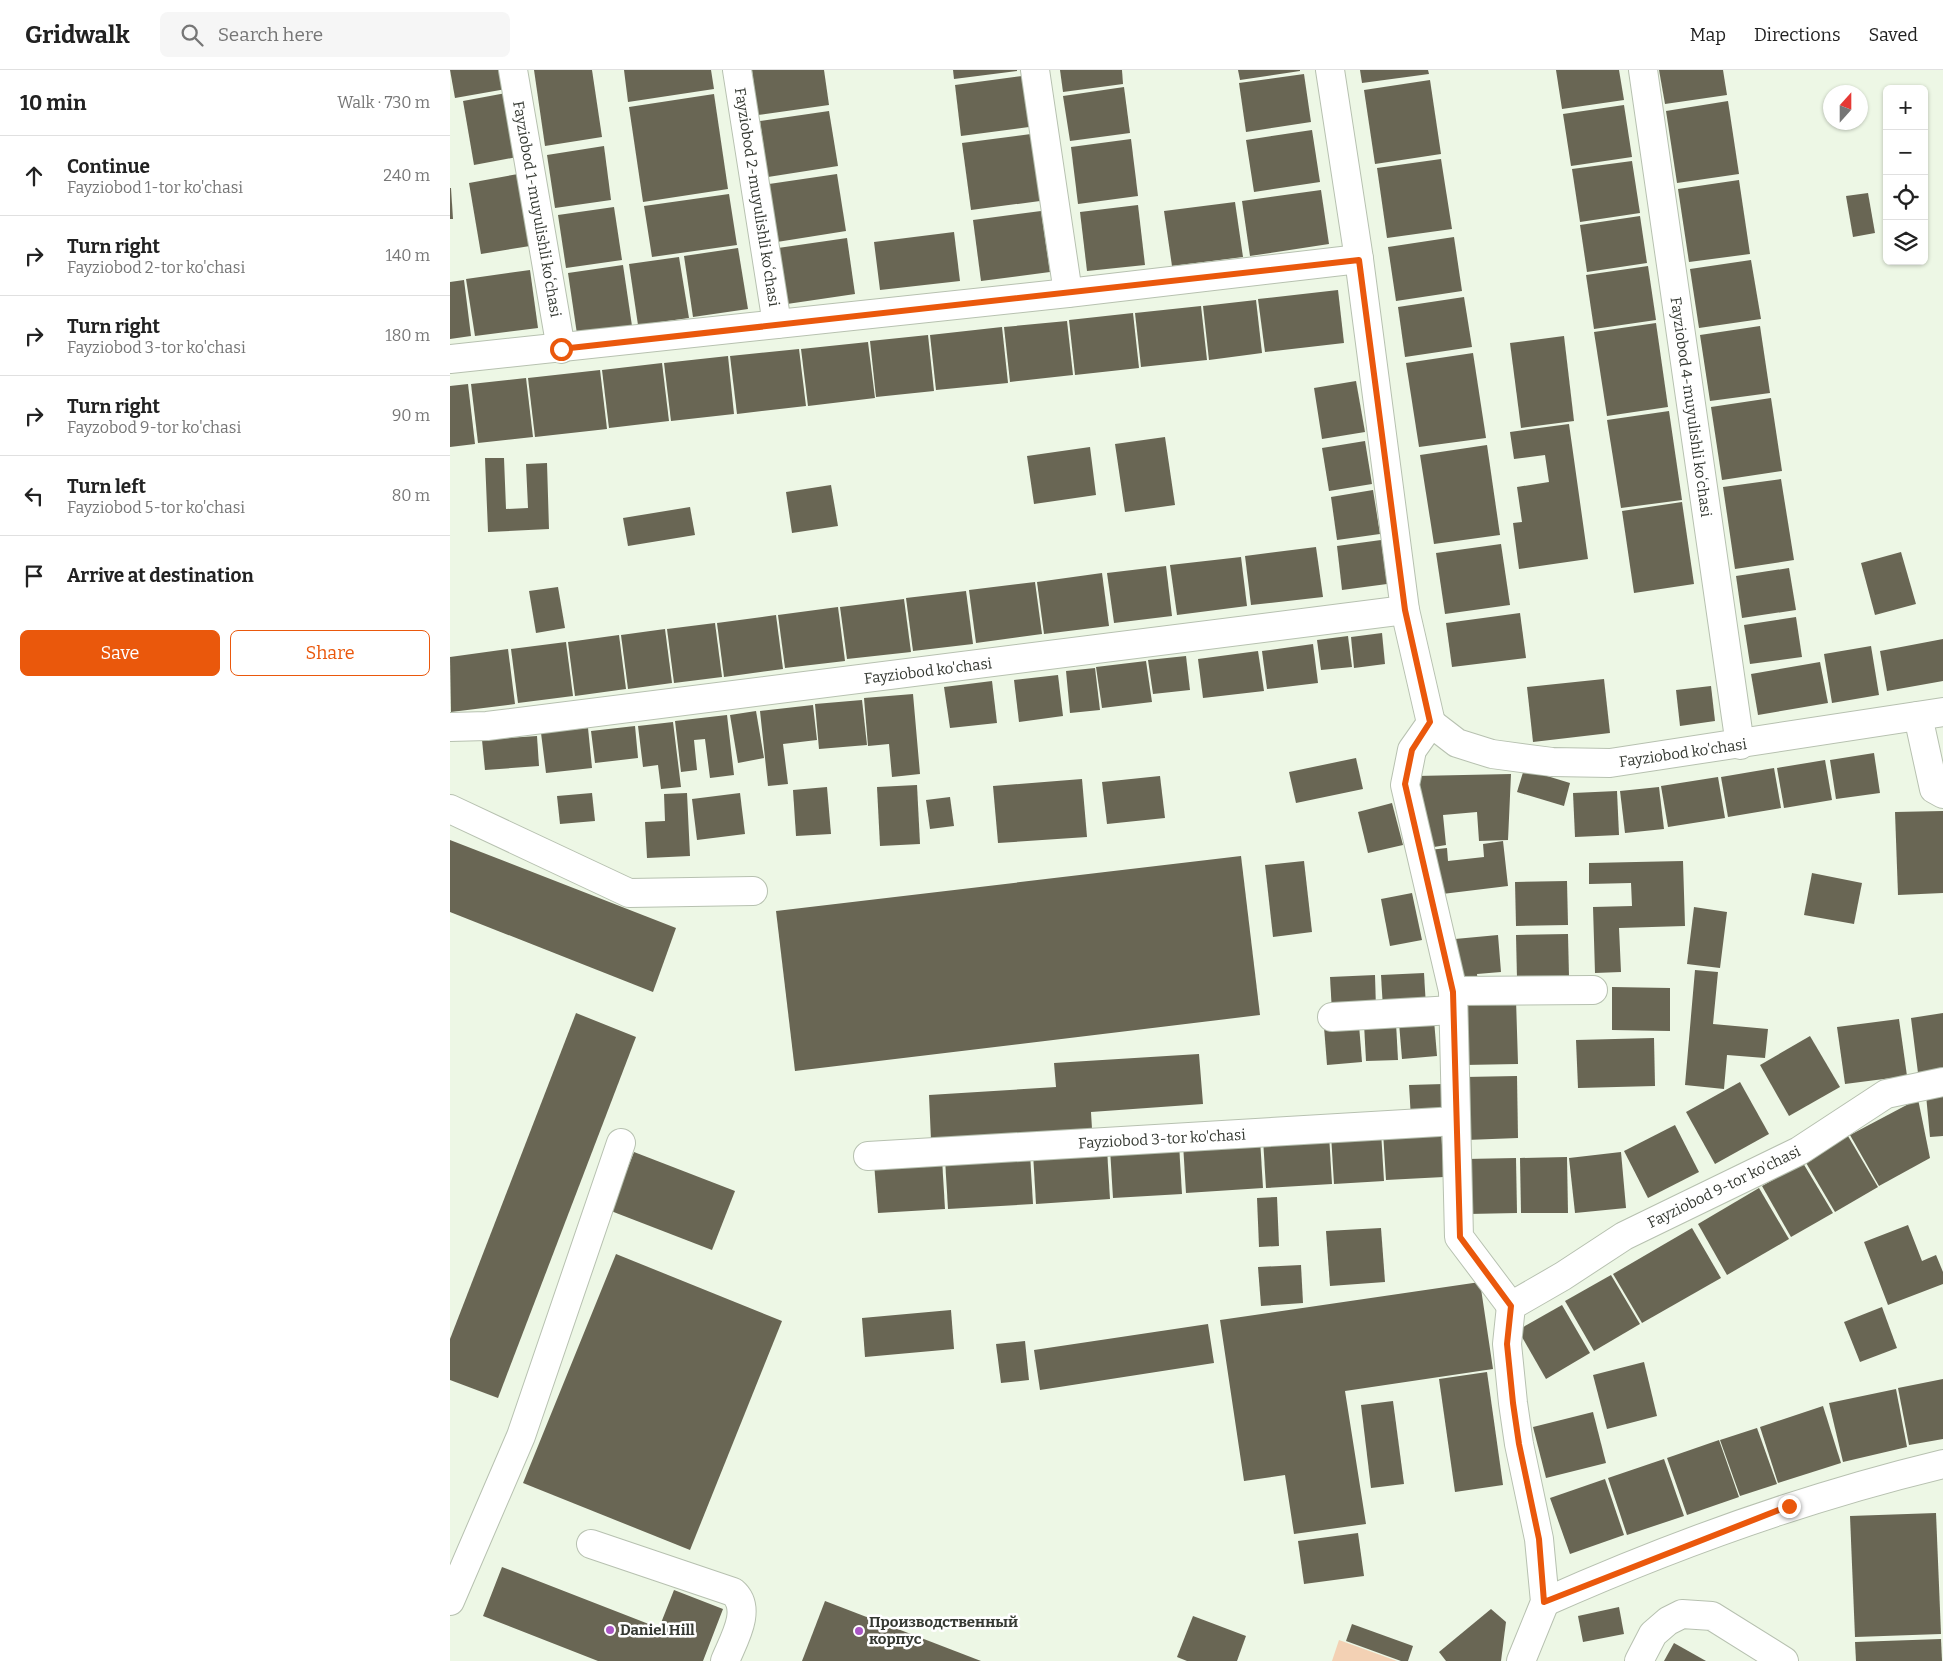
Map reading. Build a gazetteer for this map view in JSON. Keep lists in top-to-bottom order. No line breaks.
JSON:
{"streets":{"street":["Fayziobod 2-muyulishli koʻchasi","Fayziobod 1-muyulishli koʻchasi","Fayziobod 4-muyulishli koʻchasi","Fayziobod ko'chasi","Fayziobod 3-tor ko'chasi","Fayziobod 9-tor ko'chasi"]},"crossings":[["Fayziobod 4-muyulishli koʻchasi","Fayziobod ko'chasi"]],"places":["Daniel Hill","Производственный корпус"],"north":"top","page":{"header":"Gridwalk","search":"Search here","nav":["Map","Directions","Saved"],"heading":["10 min","Walk · 730 m"],"map_buttons":["+","−"],"list":[["Continue","Fayziobod 1-tor ko'chasi","240 m"],["Turn right","Fayziobod 2-tor ko'chasi","140 m"],["Turn right","Fayziobod 3-tor ko'chasi","180 m"],["Turn right","Fayzobod 9-tor ko'chasi","90 m"],["Turn left","Fayziobod 5-tor ko'chasi","80 m"],"Arrive at destination"],"buttons":["Save","Share"]}}
